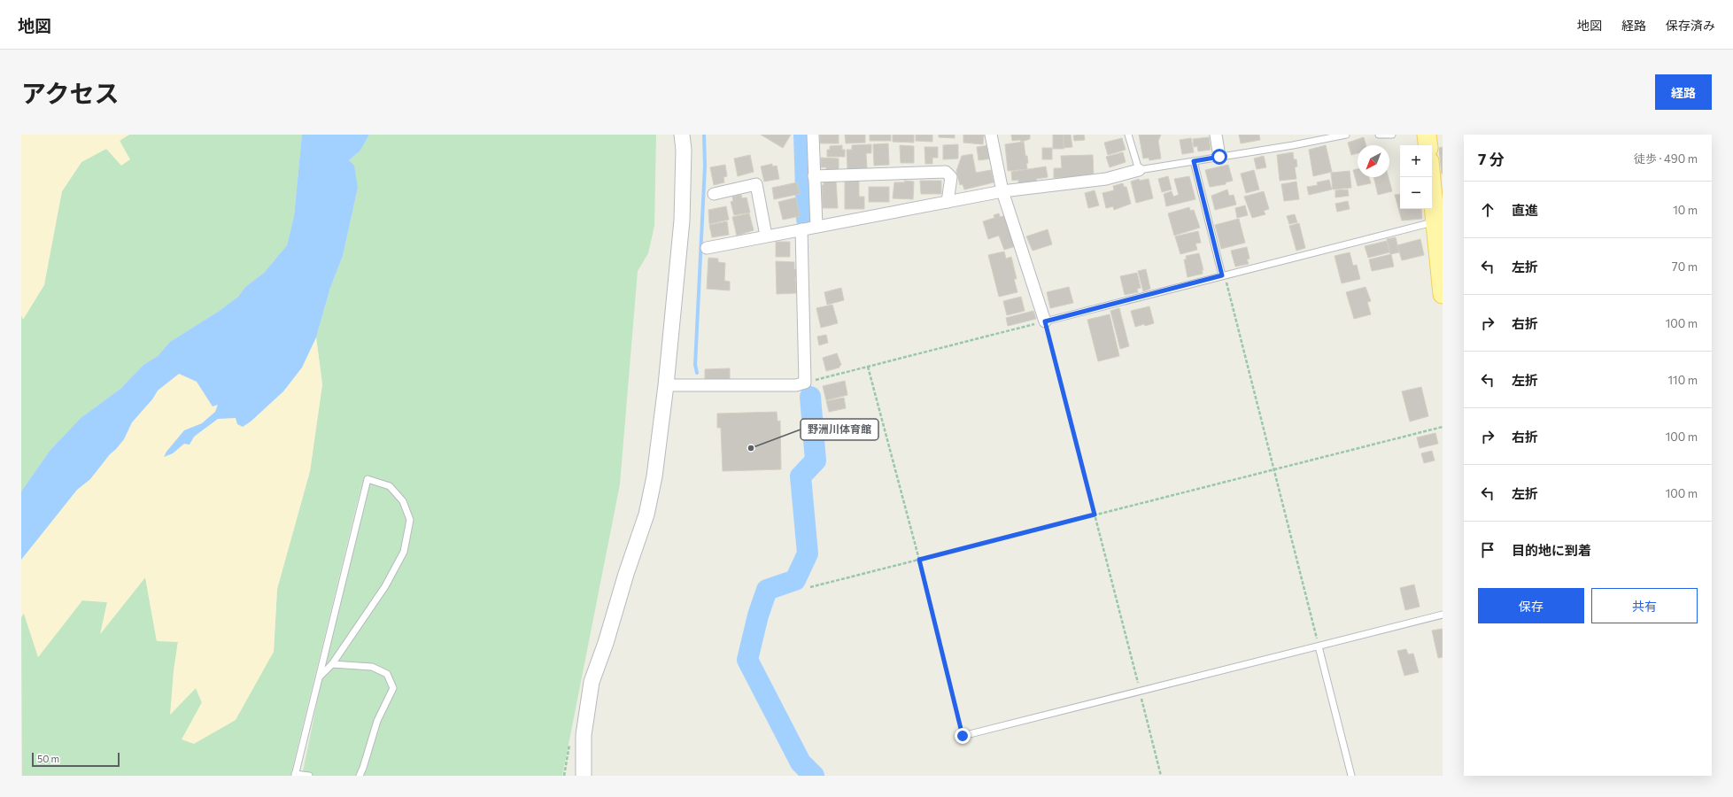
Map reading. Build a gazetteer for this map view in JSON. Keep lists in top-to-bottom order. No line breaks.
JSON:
{"places":["野洲川体育館"],"scale_bar":"50 m","north":"bottom left","page":{"header":"地図","nav":["地図","経路","保存済み"],"title":"アクセス","buttons":["経路",["保存","共有"]],"heading":["7 分","徒歩 · 490 m"],"map_buttons":["+","−"],"list":[["直進","10 m"],["左折","70 m"],["右折","100 m"],["左折","110 m"],["右折","100 m"],["左折","100 m"],"目的地に到着"],"scale":"50 m"}}
